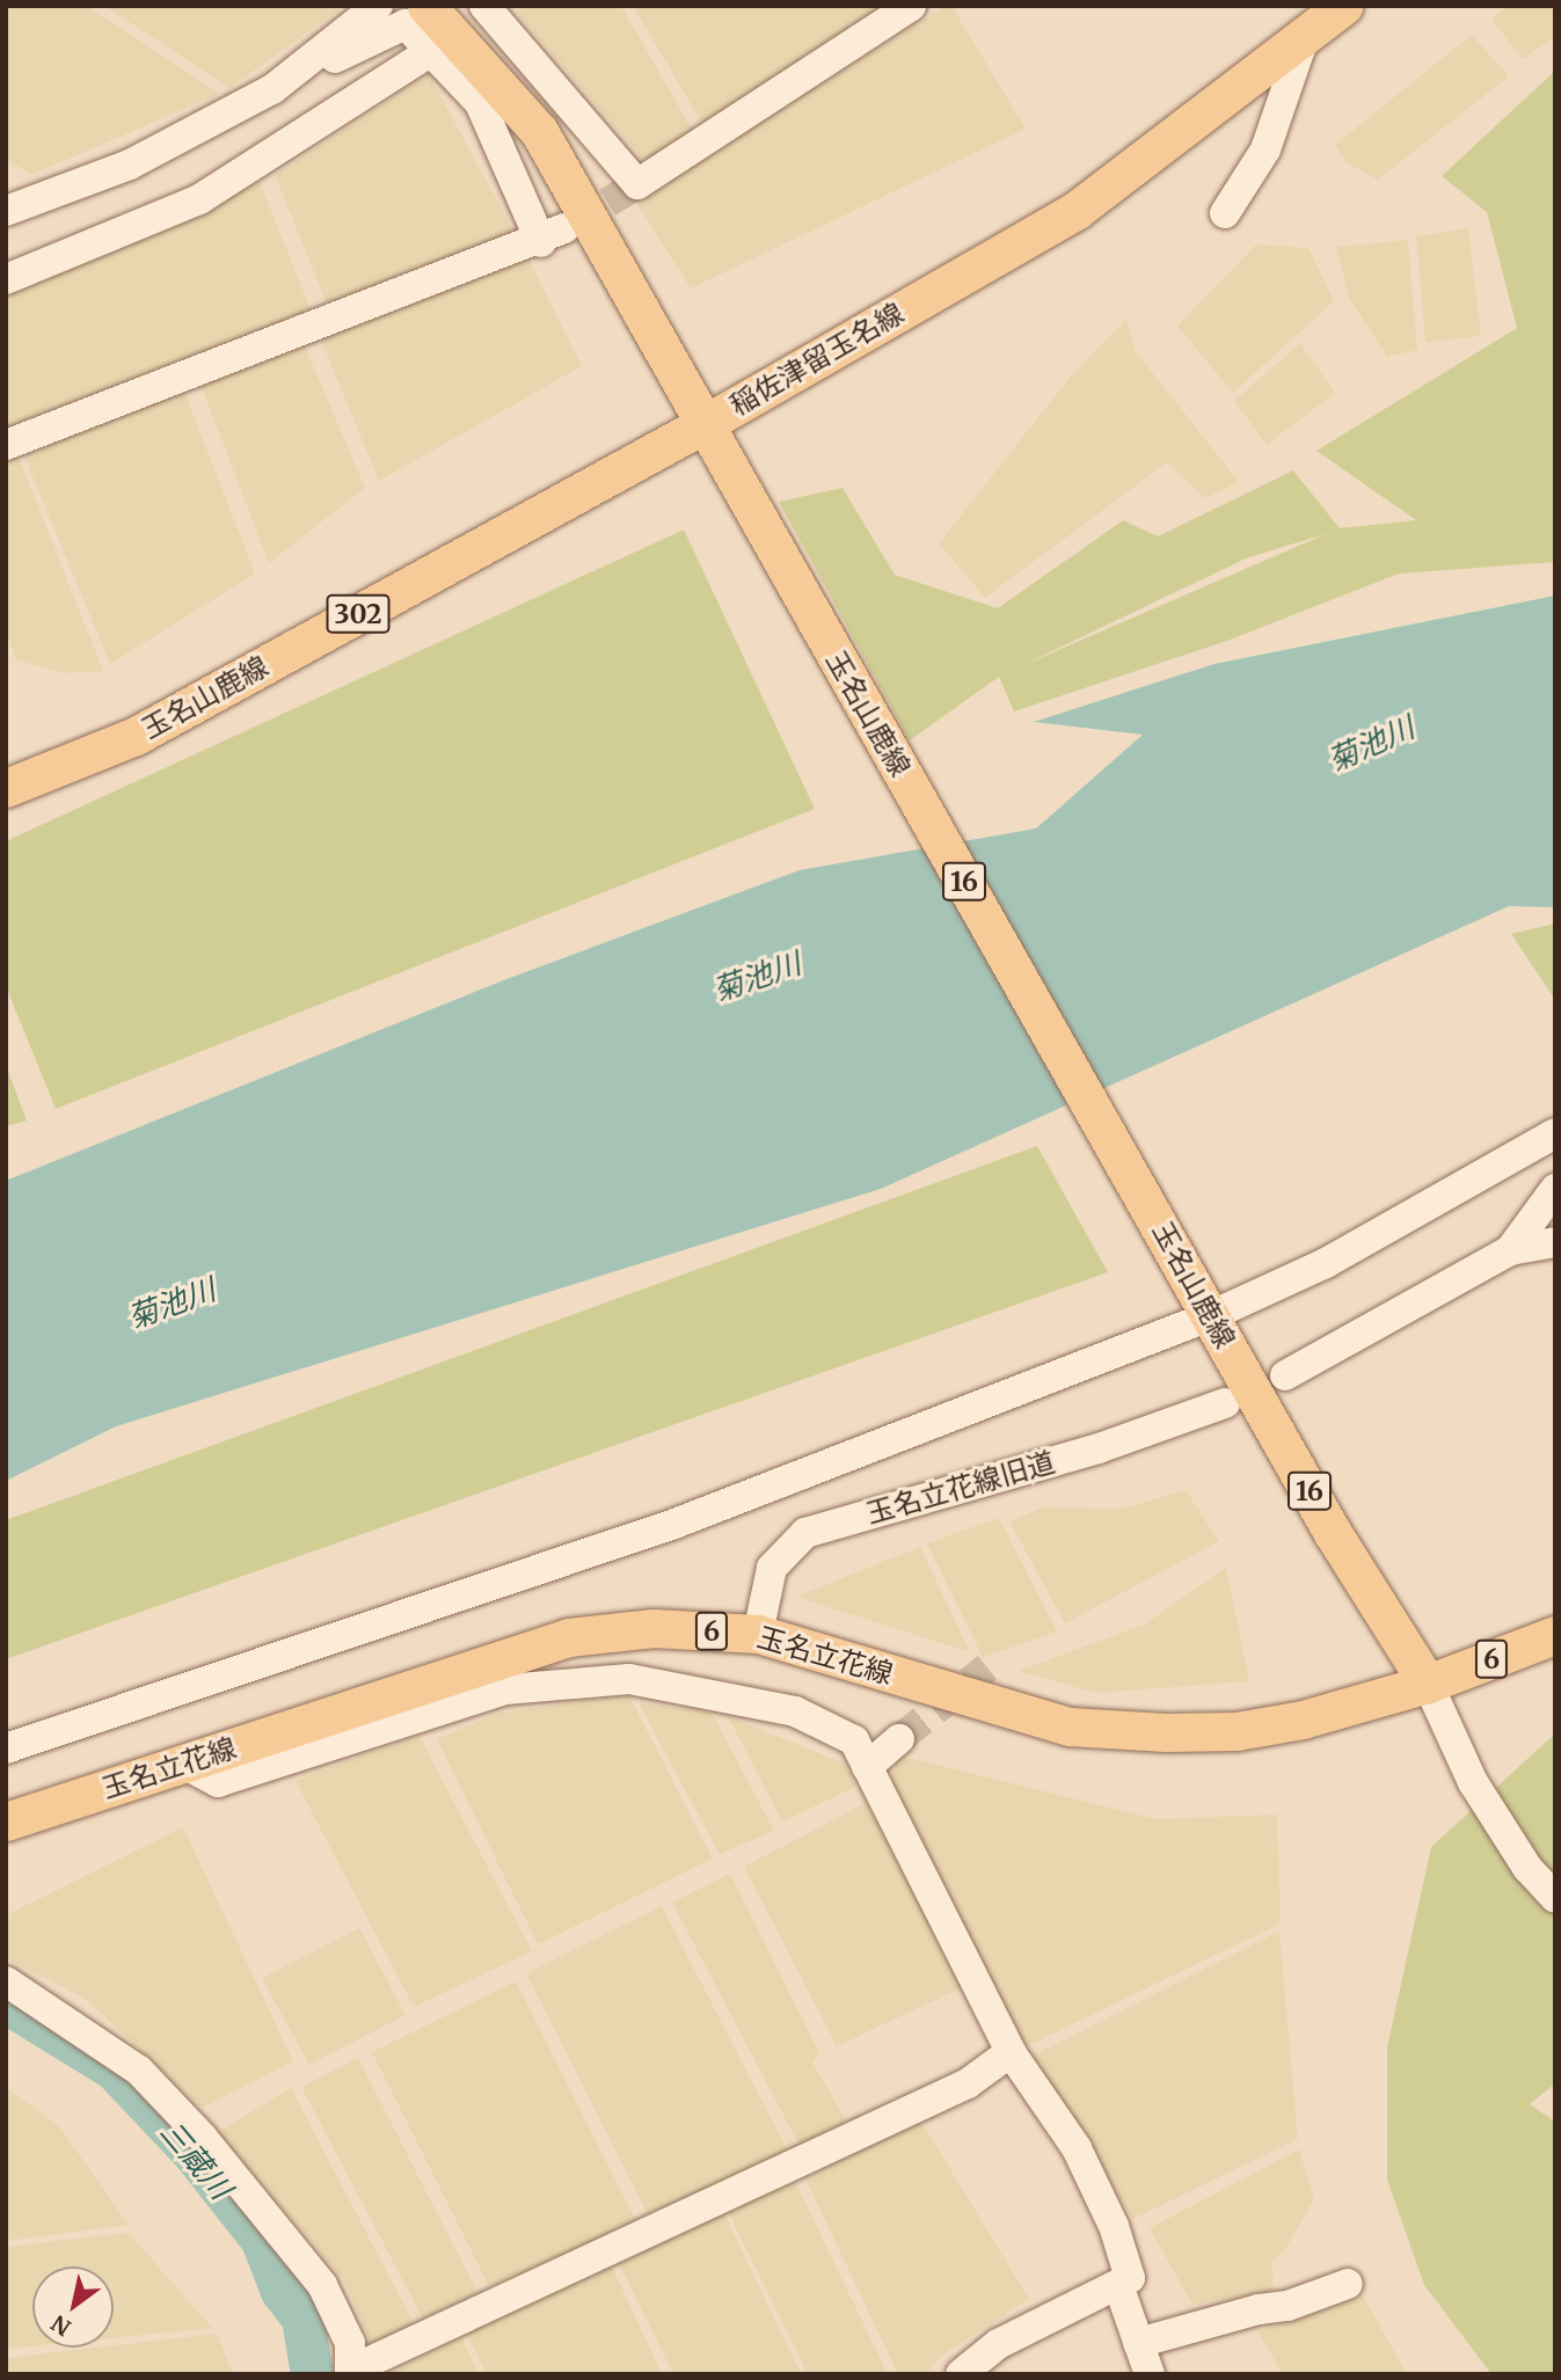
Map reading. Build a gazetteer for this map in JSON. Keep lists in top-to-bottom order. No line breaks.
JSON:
{"streets":{"main road":["稲佐津留玉名線","302","玉名山鹿線","16","6","玉名立花線"],"street":["玉名立花線旧道"]},"crossings":[["稲佐津留玉名線","玉名山鹿線"],["玉名山鹿線","玉名立花線"],["玉名立花線旧道","玉名立花線"]],"water":["菊池川","三蔵川"],"north":"bottom left"}
